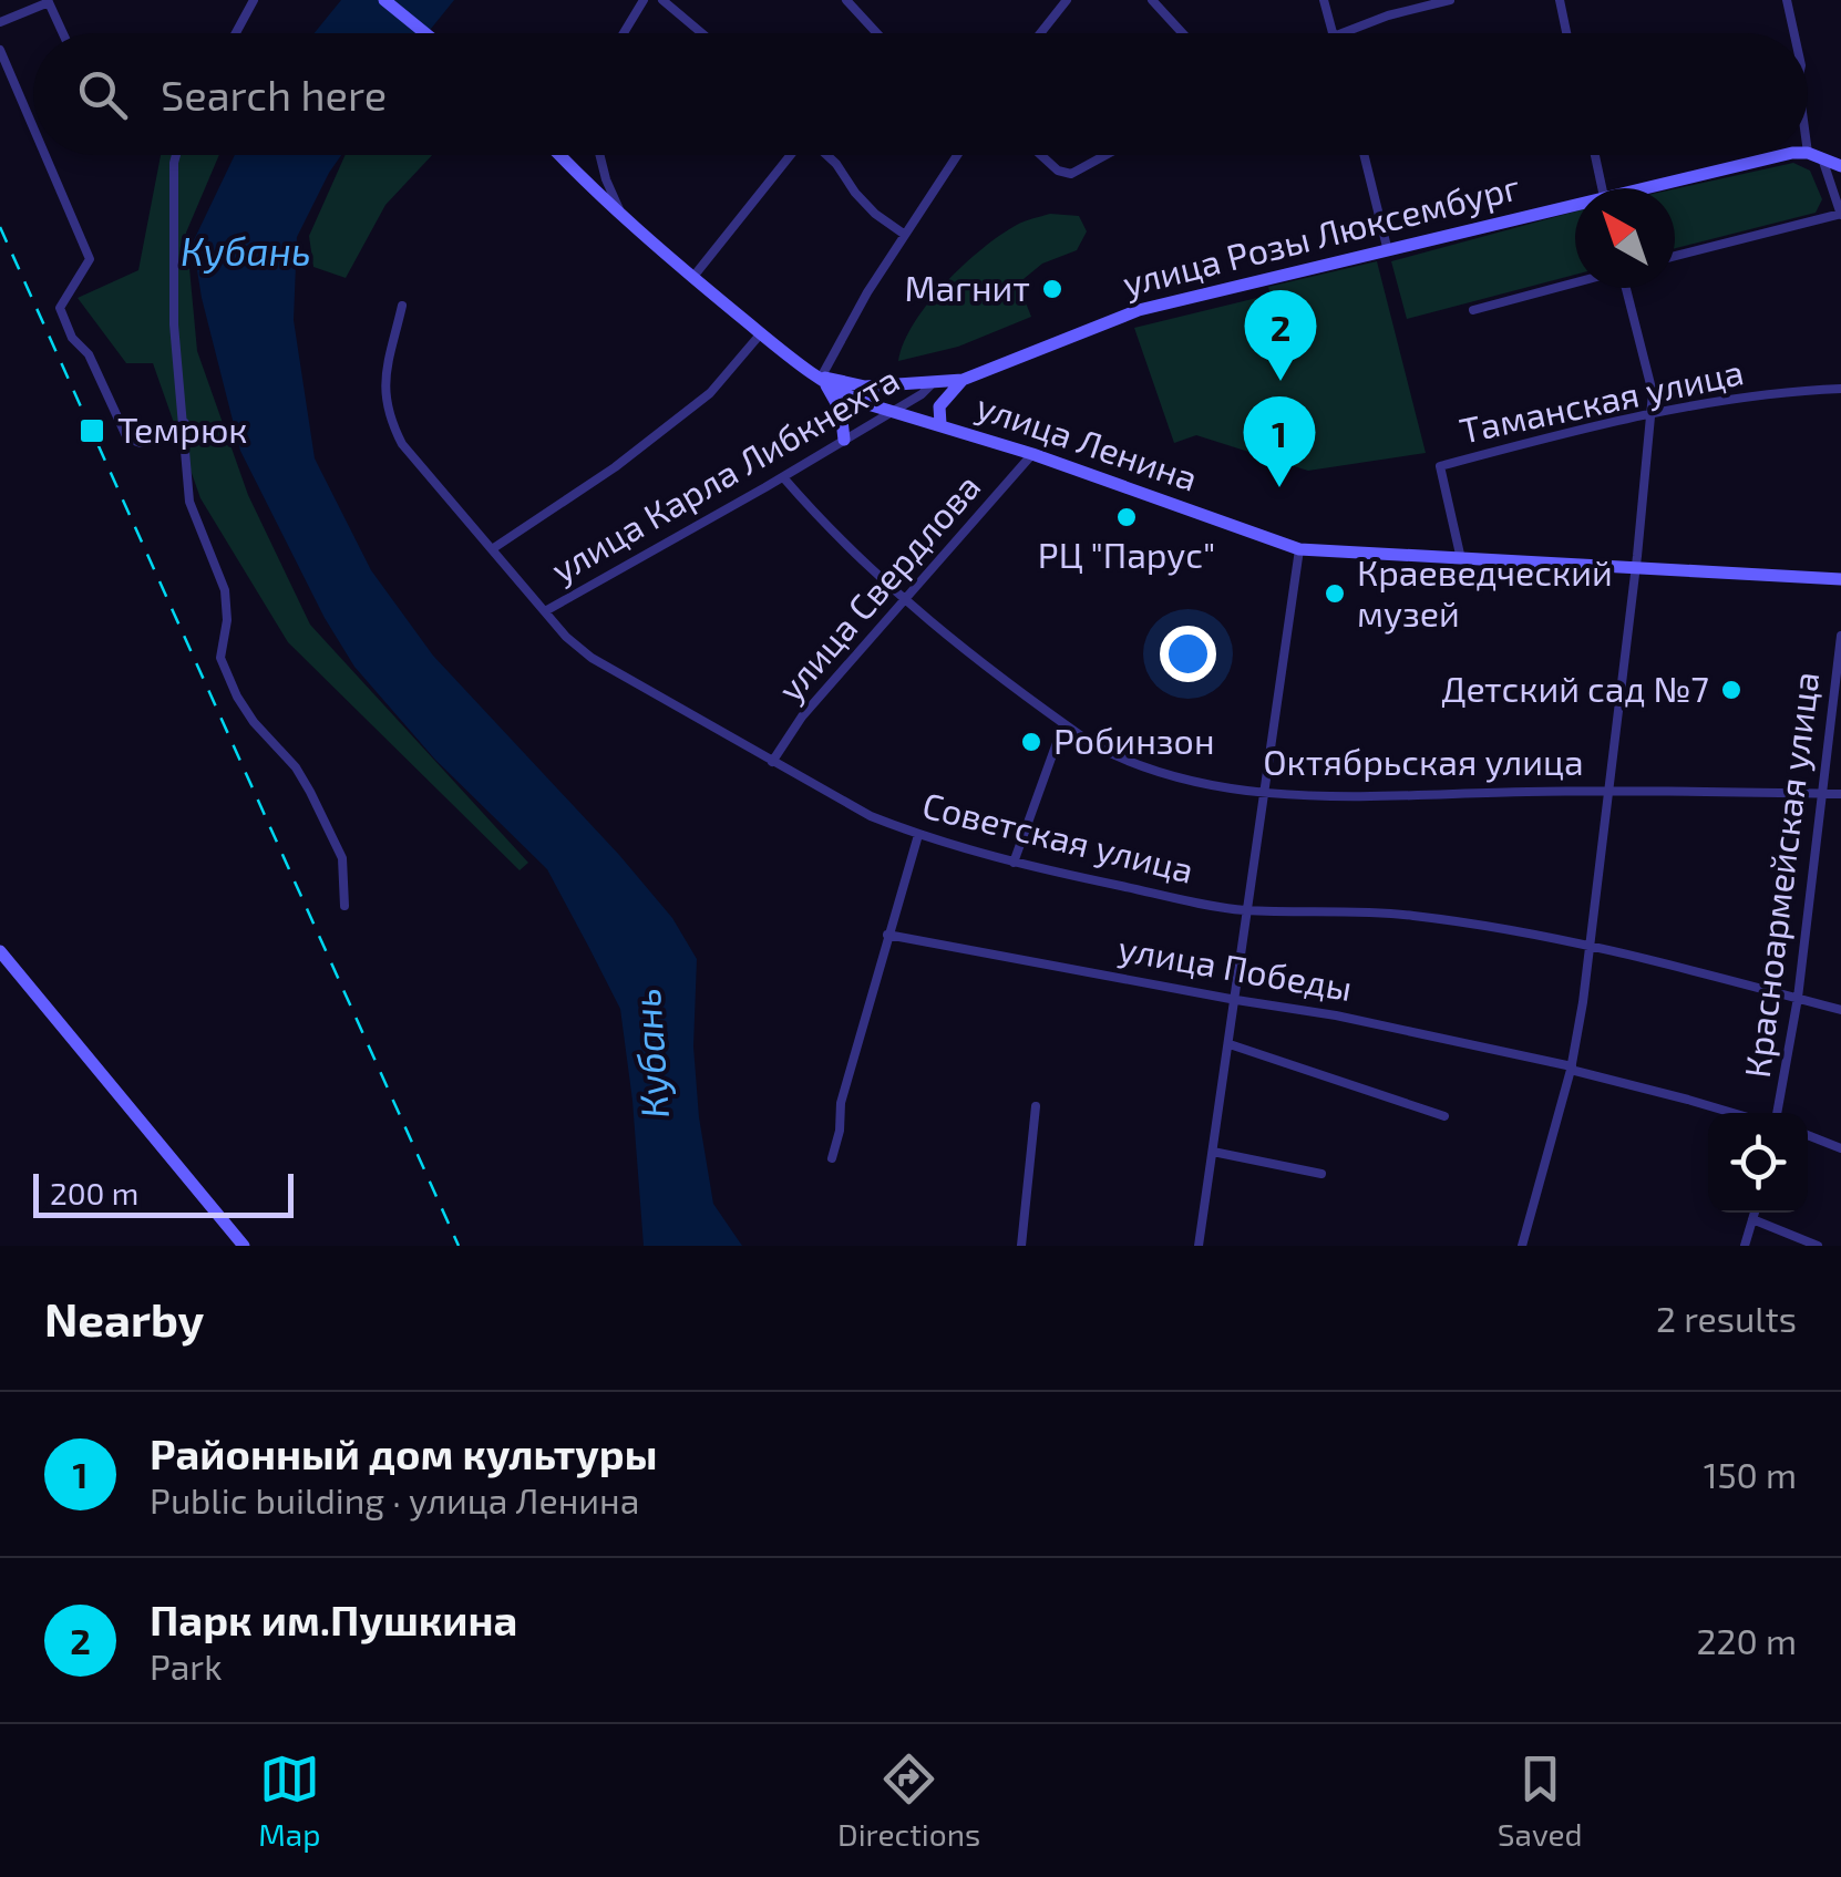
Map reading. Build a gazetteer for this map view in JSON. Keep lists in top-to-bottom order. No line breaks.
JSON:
{"streets":{"main road":["улица Розы Люксембург","улица Ленина"],"street":["Таманская улица","улица Карла Либкнехта","улица Свердлова","Октябрьская улица","Советская улица","Красноармейская улица","улица Победы"]},"crossings":[["улица Розы Люксембург","улица Ленина"],["улица Розы Люксембург","улица Карла Либкнехта"],["Таманская улица","улица Ленина"],["улица Ленина","улица Карла Либкнехта"],["улица Ленина","улица Свердлова"],["улица Карла Либкнехта","Октябрьская улица"],["улица Карла Либкнехта","Советская улица"],["улица Свердлова","Октябрьская улица"],["улица Свердлова","Советская улица"],["Октябрьская улица","Красноармейская улица"],["Советская улица","Красноармейская улица"]],"water":["Кубань"],"places":{"other":["Магнит","РЦ \"Парус\"","Краеведческий музей","Детский сад №7","Робинзон"],"transit":["Темрюк"]},"scale_bar":"200 m","north":"top left","page":{"search":"Search here","pins":["2","1"],"scale":"200 m","heading":["Nearby","2 results"],"list":[{"mark":"1","name":"Районный дом культуры","note":"Public building · улица Ленина","value":"150 m"},{"mark":"2","name":"Парк им.Пушкина","note":"Park","value":"220 m"}],"nav":["Map","Directions","Saved"]}}
